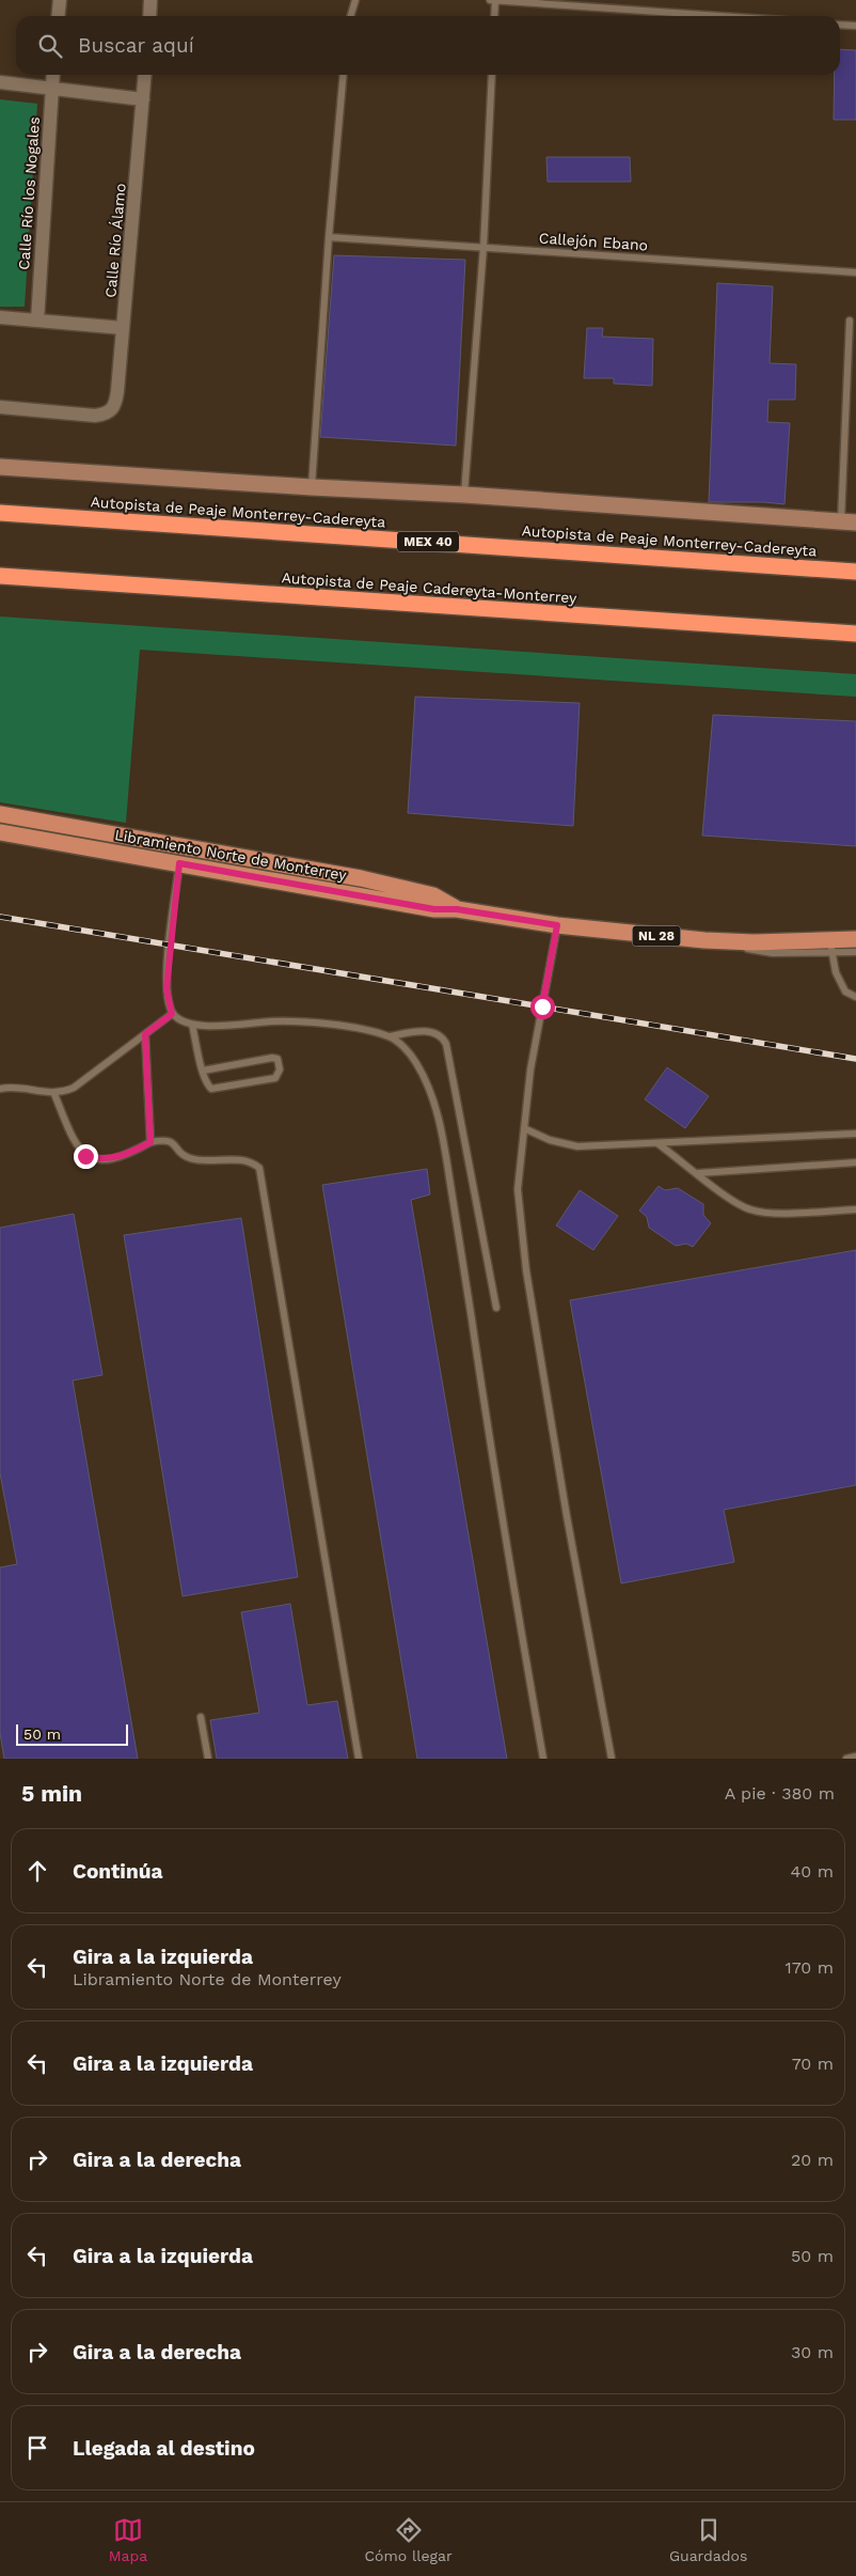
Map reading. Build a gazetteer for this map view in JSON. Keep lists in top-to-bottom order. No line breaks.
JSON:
{"streets":{"highway":["Autopista de Peaje Monterrey-Cadereyta","MEX 40","Autopista de Peaje Cadereyta-Monterrey"],"main road":["Libramiento Norte de Monterrey","NL 28"],"street":["Calle Río los Nogales","Calle Río Álamo"],"lane":["Callejón Ebano"]},"scale_bar":"50 m","page":{"search":"Buscar aquí","scale":"50 m","heading":["5 min","A pie · 380 m"],"list":[["Continúa","40 m"],["Gira a la izquierda","Libramiento Norte de Monterrey","170 m"],["Gira a la izquierda","70 m"],["Gira a la derecha","20 m"],["Gira a la izquierda","50 m"],["Gira a la derecha","30 m"],"Llegada al destino"],"nav":["Mapa","Cómo llegar","Guardados"]}}
